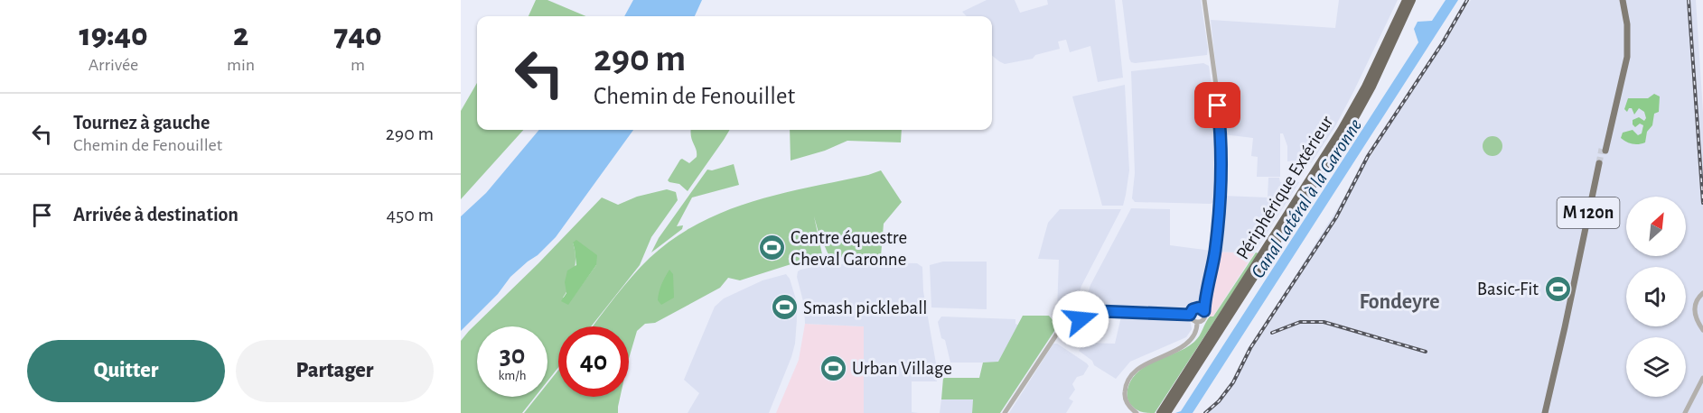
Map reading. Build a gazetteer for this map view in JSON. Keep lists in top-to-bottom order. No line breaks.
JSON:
{"streets":{"highway":["Périphérique Extérieur"],"main road":["M 120n"]},"districts":["Fondeyre"],"water":["Canal Latéral à la Garonne"],"places":{"sports":["Centre équestre Cheval Garonne","Basic-Fit","Smash pickleball","Urban Village"]},"north":"top right","page":{"eta":["19:40","Arrivée","2","min","740","m"],"turn":["290 m","Chemin de Fenouillet"],"list":[{"name":"Tournez à gauche","note":"Chemin de Fenouillet","value":"290 m"},{"name":"Arrivée à destination","value":"450 m"}],"speed":"30 km/h","limit":"40","buttons":["Quitter","Partager"]}}
